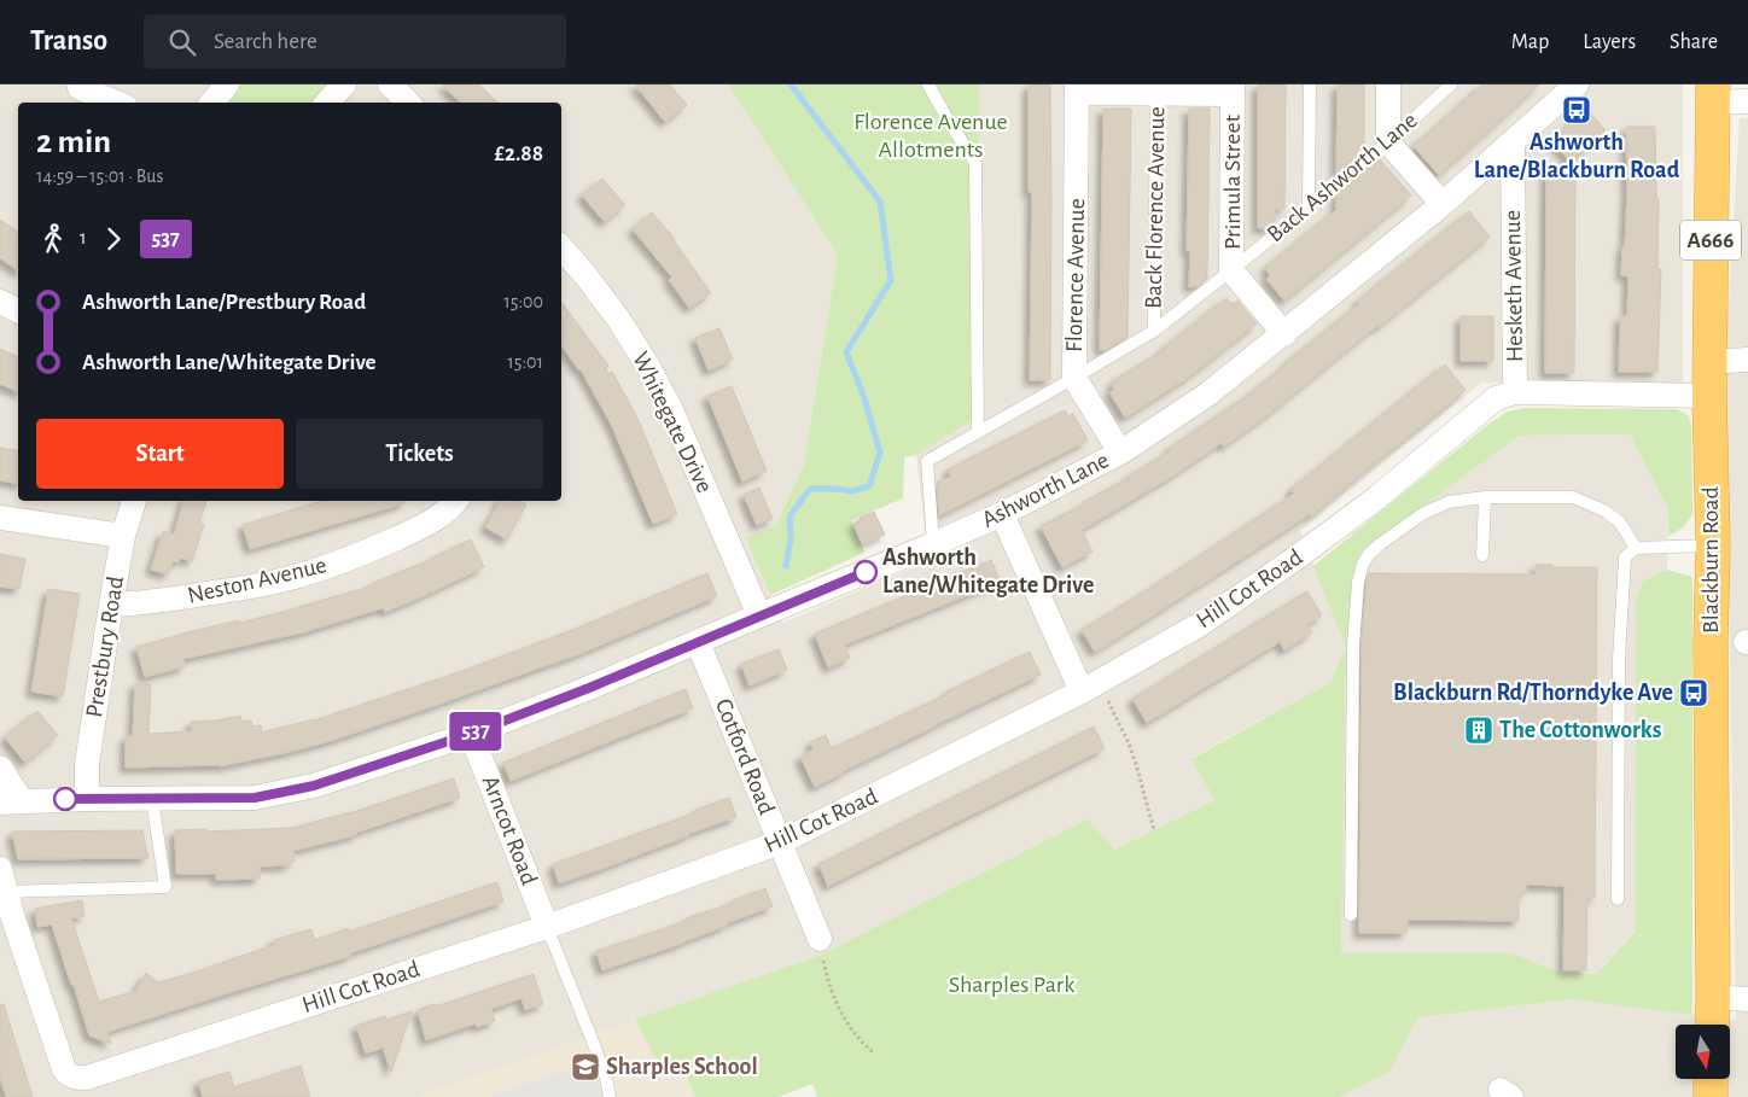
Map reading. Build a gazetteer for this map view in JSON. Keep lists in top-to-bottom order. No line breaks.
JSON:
{"streets":{"highway":["A666","Blackburn Road"],"street":["Primula Street","Florence Avenue","Hesketh Avenue","Whitegate Drive","Ashworth Lane","Neston Avenue","Hill Cot Road","Prestbury Road","Cotford Road","Arncot Road"],"lane":["Back Ashworth Lane","Back Florence Avenue"]},"crossings":[["Back Ashworth Lane","Primula Street"],["Back Ashworth Lane","Back Florence Avenue"],["Back Ashworth Lane","Florence Avenue"],["Back Ashworth Lane","Ashworth Lane"],["Primula Street","Ashworth Lane"],["Florence Avenue","Ashworth Lane"],["Hesketh Avenue","Ashworth Lane"],["Hesketh Avenue","Hill Cot Road"],["Whitegate Drive","Ashworth Lane"],["Ashworth Lane","Prestbury Road"],["Ashworth Lane","Cotford Road"],["Ashworth Lane","Arncot Road"],["Blackburn Road","Hill Cot Road"],["Neston Avenue","Prestbury Road"],["Hill Cot Road","Cotford Road"],["Hill Cot Road","Arncot Road"]],"parks":["Florence Avenue Allotments","Sharples Park"],"places":{"bus stop":["Ashworth Lane/Blackburn Road","Blackburn Rd/Thorndyke Ave"],"other":["Ashworth Lane/Whitegate Drive"],"building":["The Cottonworks"],"school or university":["Sharples School"]},"lines":["bus line 537"],"north":"bottom","page":{"header":"Transo","search":"Search here","nav":["Map","Layers","Share"],"on_map":"537","heading":["2 min","14:59 – 15:01 · Bus","£2.88"],"legs":["1","537"],"list":[{"name":"Ashworth Lane/Prestbury Road","value":"15:00"},{"name":"Ashworth Lane/Whitegate Drive","value":"15:01"}],"buttons":["Start","Tickets"]}}
